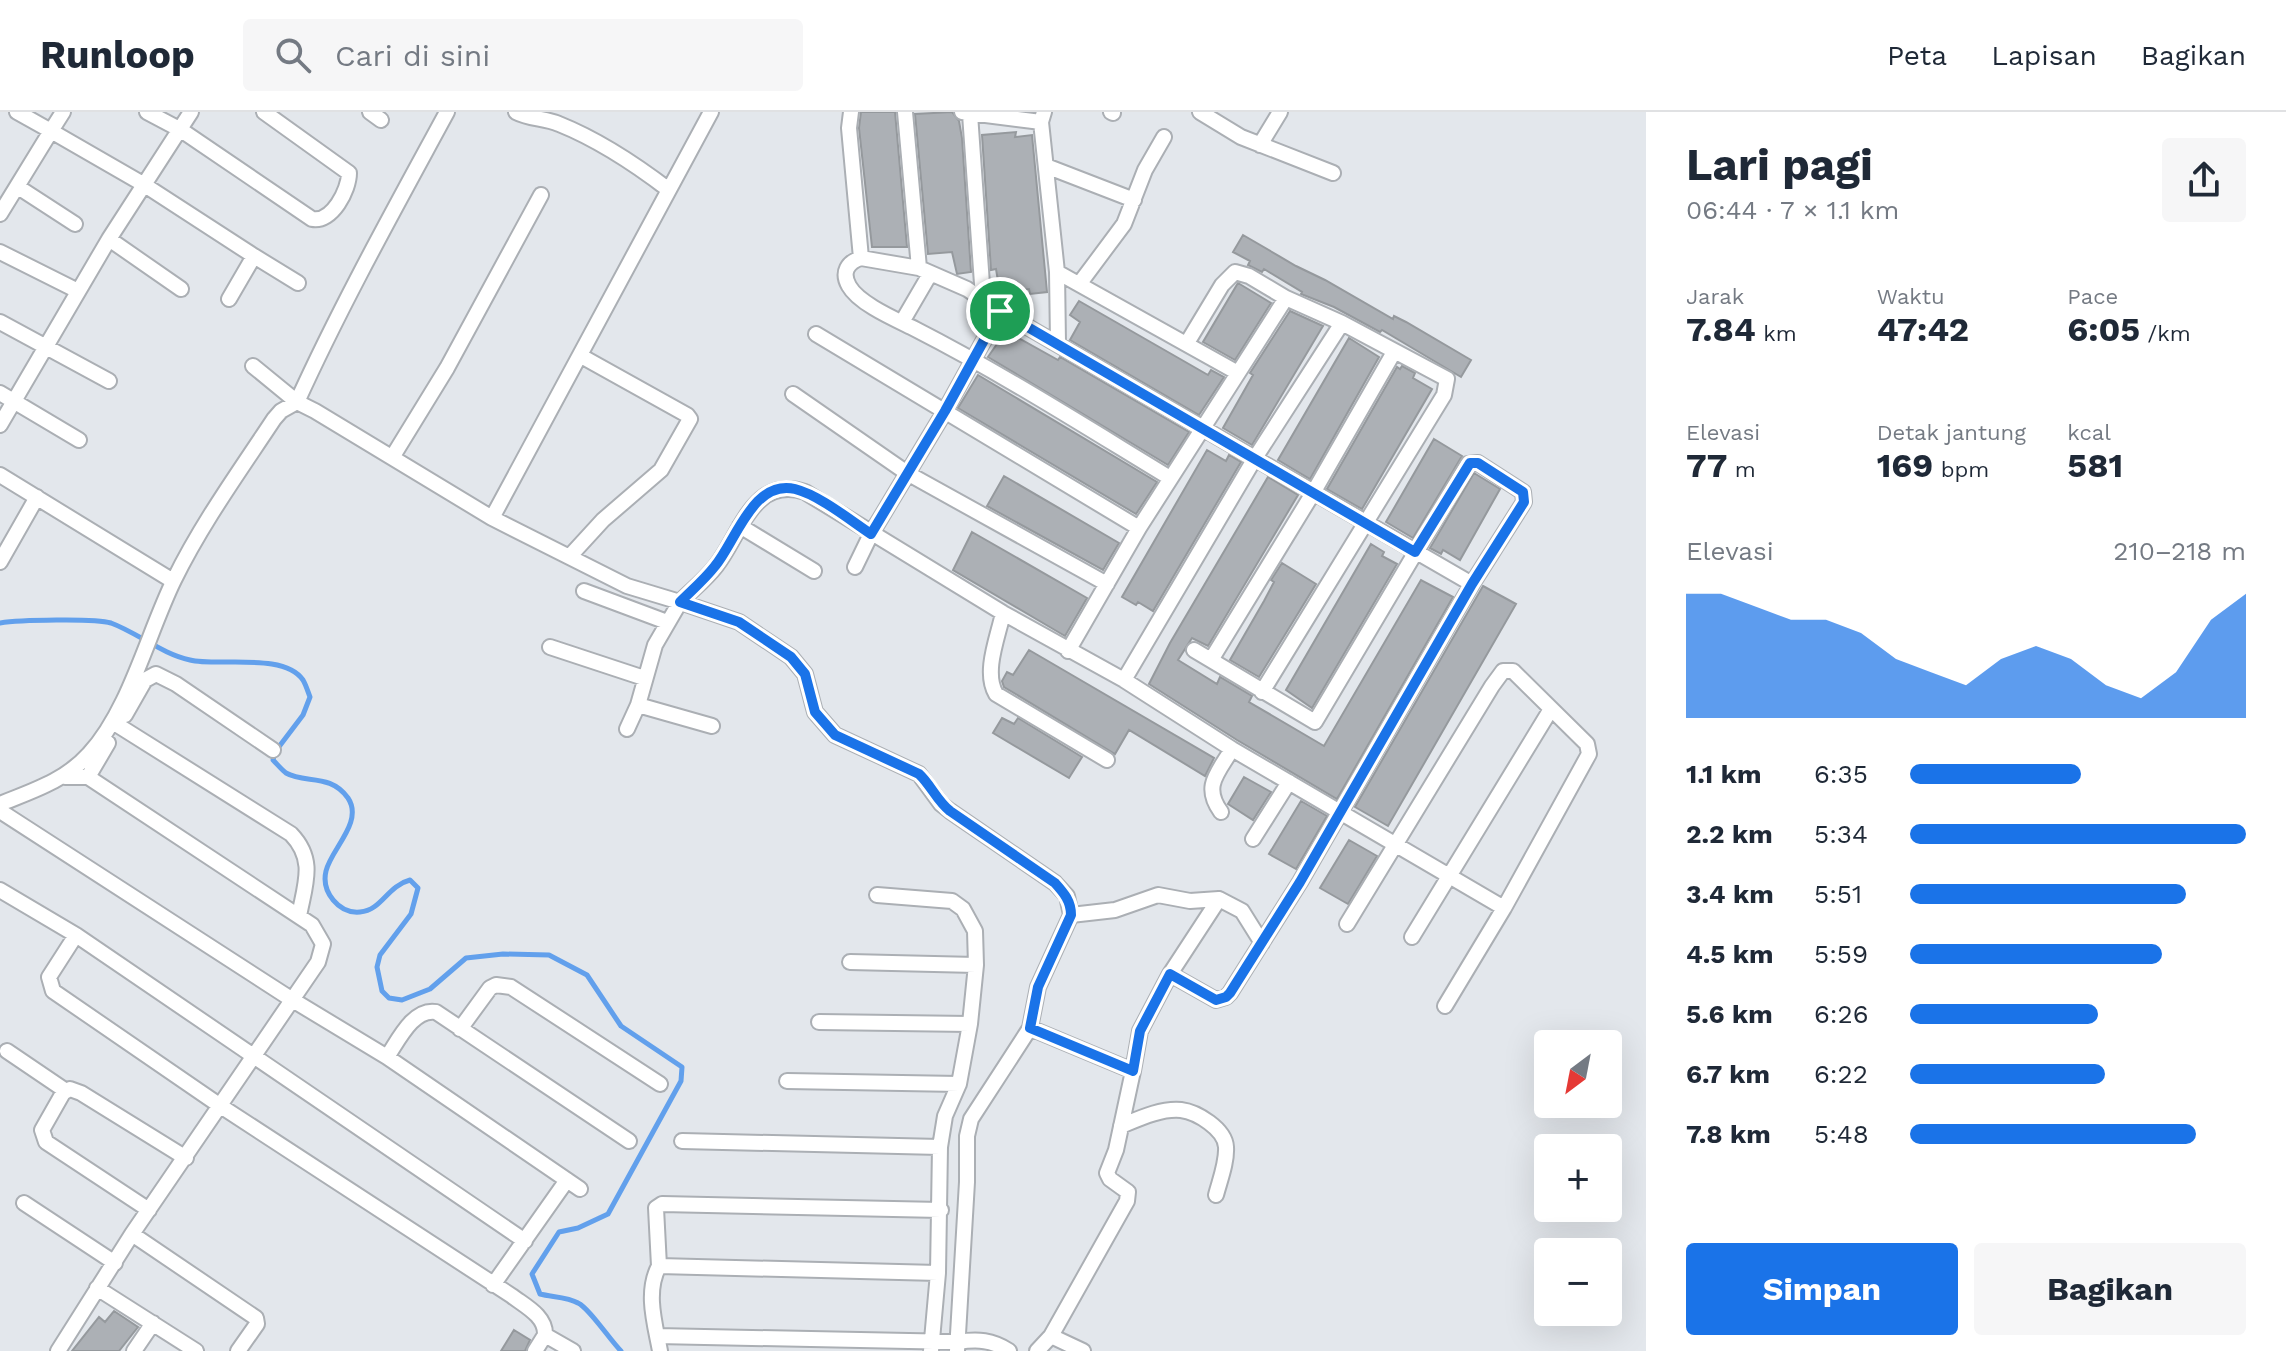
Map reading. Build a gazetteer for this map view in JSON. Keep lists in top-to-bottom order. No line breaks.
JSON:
{"north":"bottom left","page":{"header":"Runloop","search":"Cari di sini","nav":["Peta","Lapisan","Bagikan"],"heading":["Lari pagi","06:44 · 7 × 1.1 km"],"stats":[["Jarak","7.84 km"],["Waktu","47:42"],["Pace","6:05 /km"],["Elevasi","77 m"],["Detak jantung","169 bpm"],["kcal","581"]],"chart":["Elevasi","210–218 m"],"list":[{"name":"1.1 km","note":"6:35"},{"name":"2.2 km","note":"5:34"},{"name":"3.4 km","note":"5:51"},{"name":"4.5 km","note":"5:59"},{"name":"5.6 km","note":"6:26"},{"name":"6.7 km","note":"6:22"},{"name":"7.8 km","note":"5:48"}],"map_buttons":["+","−"],"buttons":["Simpan","Bagikan"]}}
